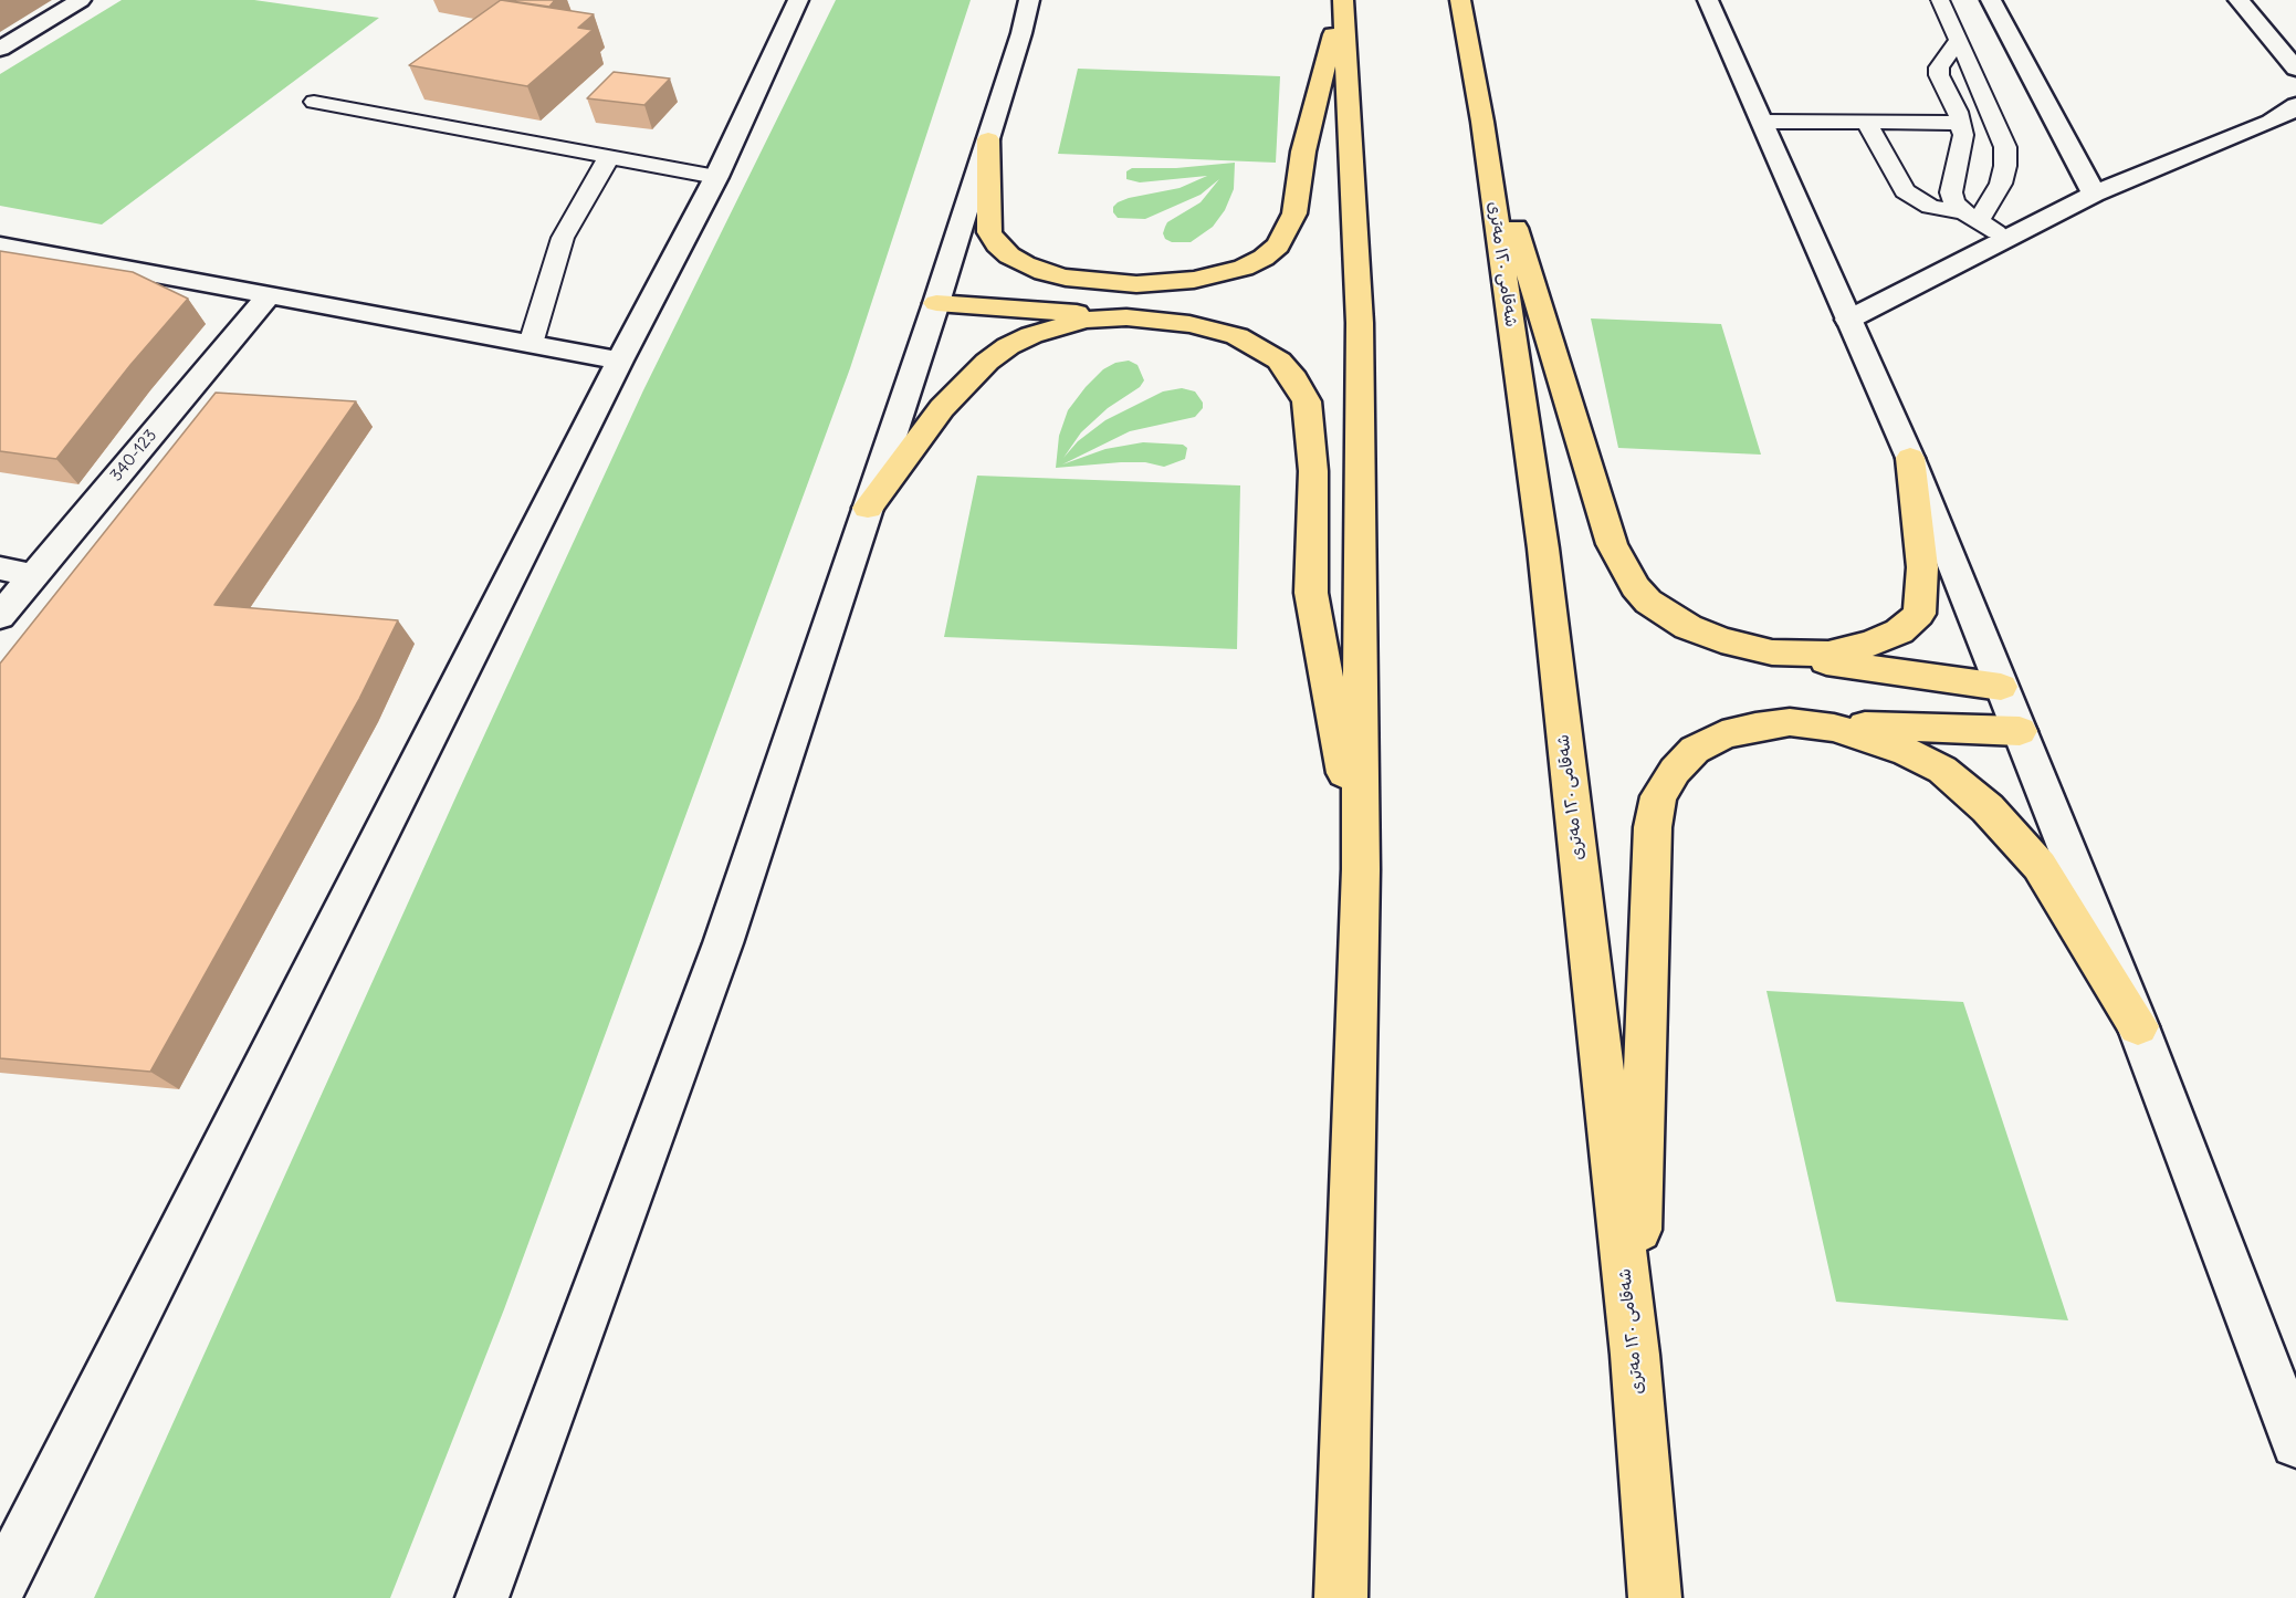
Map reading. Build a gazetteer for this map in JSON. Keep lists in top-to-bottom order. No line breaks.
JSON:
{"streets":{"highway":["شەقامی ١٢٠ مەتری"],"street":["340-123"]}}
